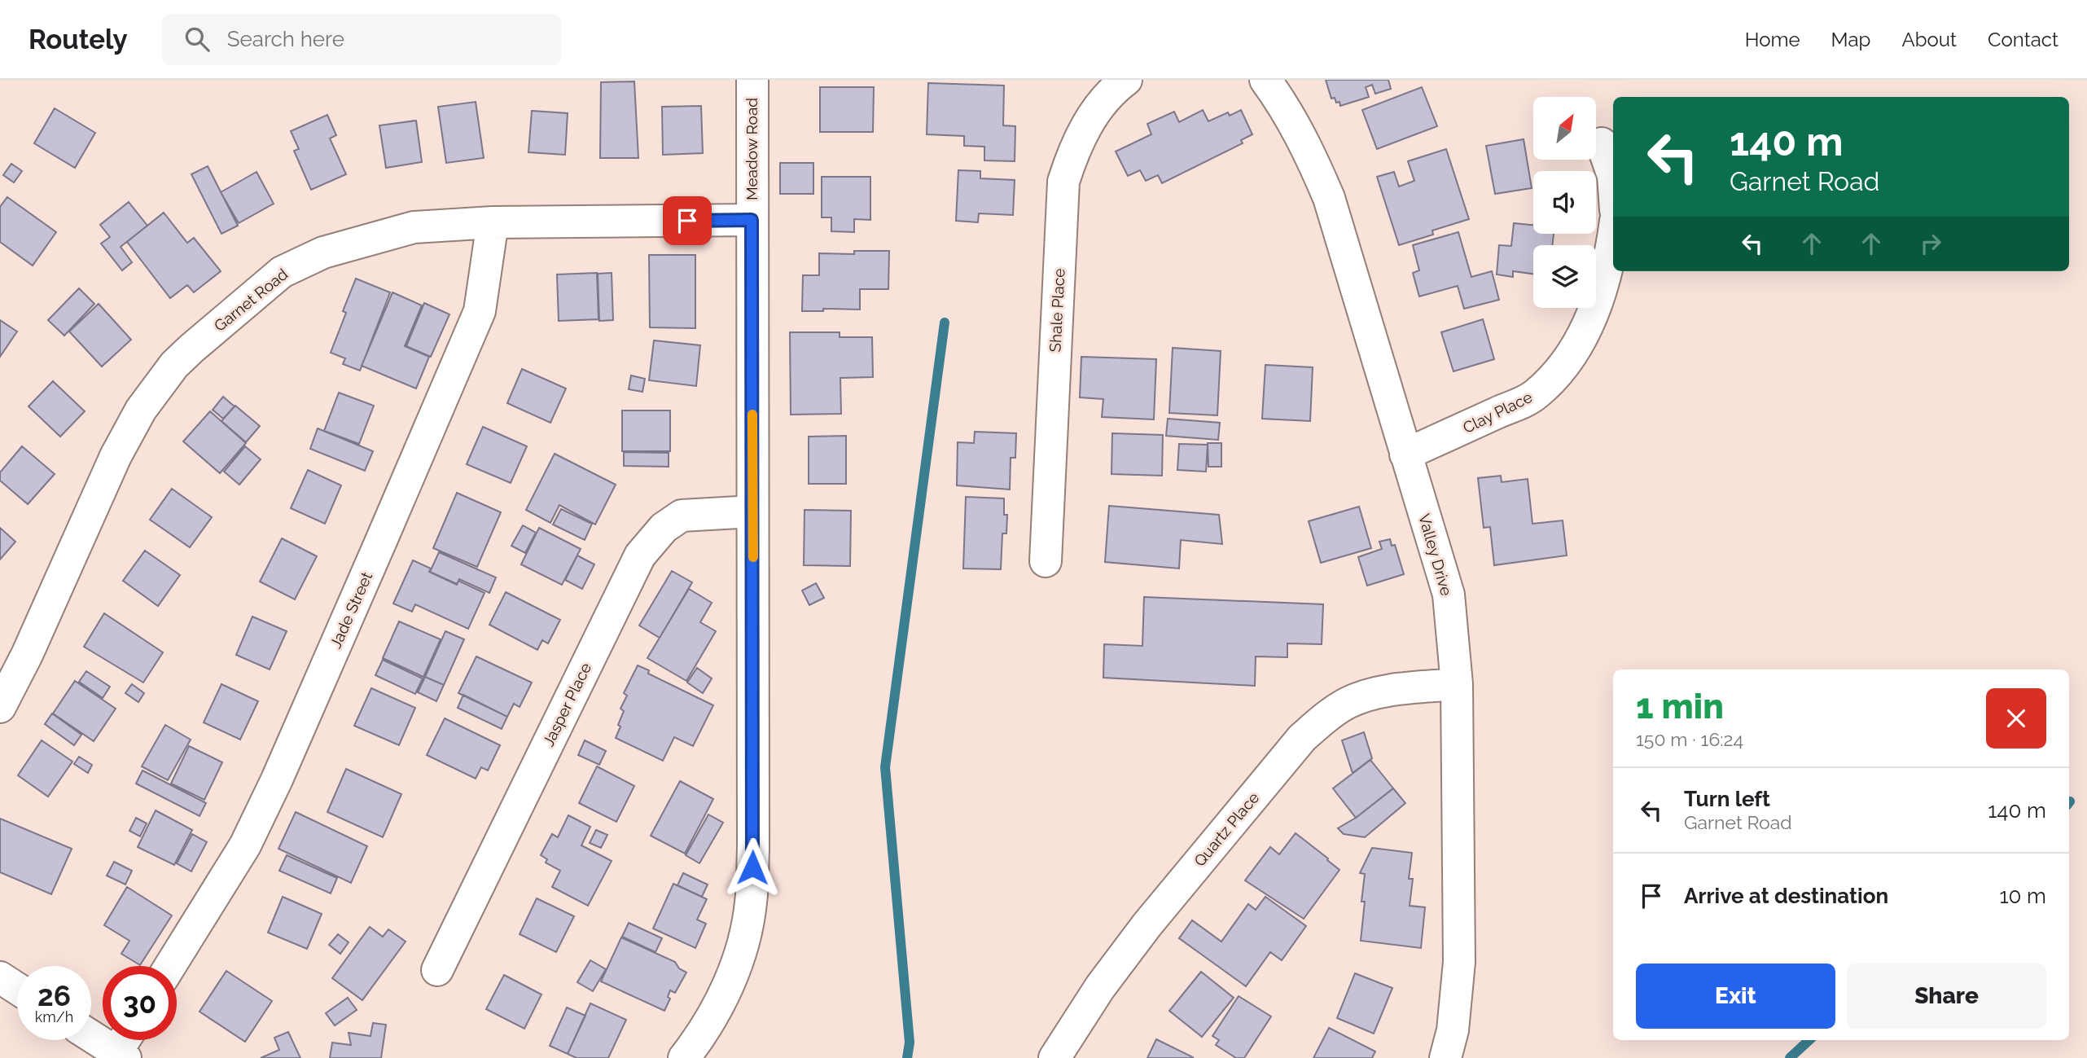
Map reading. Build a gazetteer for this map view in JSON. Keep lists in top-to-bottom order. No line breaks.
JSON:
{"streets":{"street":["Meadow Road","Garnet Road","Shale Place","Clay Place","Valley Drive","Jade Street","Jasper Place","Quartz Place"]},"crossings":[["Meadow Road","Garnet Road"],["Meadow Road","Jasper Place"],["Garnet Road","Jade Street"],["Clay Place","Valley Drive"],["Valley Drive","Quartz Place"]],"north":"top right","page":{"header":"Routely","search":"Search here","nav":["Home","Map","About","Contact"],"turn":["140 m","Garnet Road"],"heading":["1 min","150 m · 16:24"],"list":[{"name":"Turn left","note":"Garnet Road","value":"140 m"},{"name":"Arrive at destination","value":"10 m"}],"buttons":["Exit","Share"],"speed":"26 km/h","limit":"30"}}
